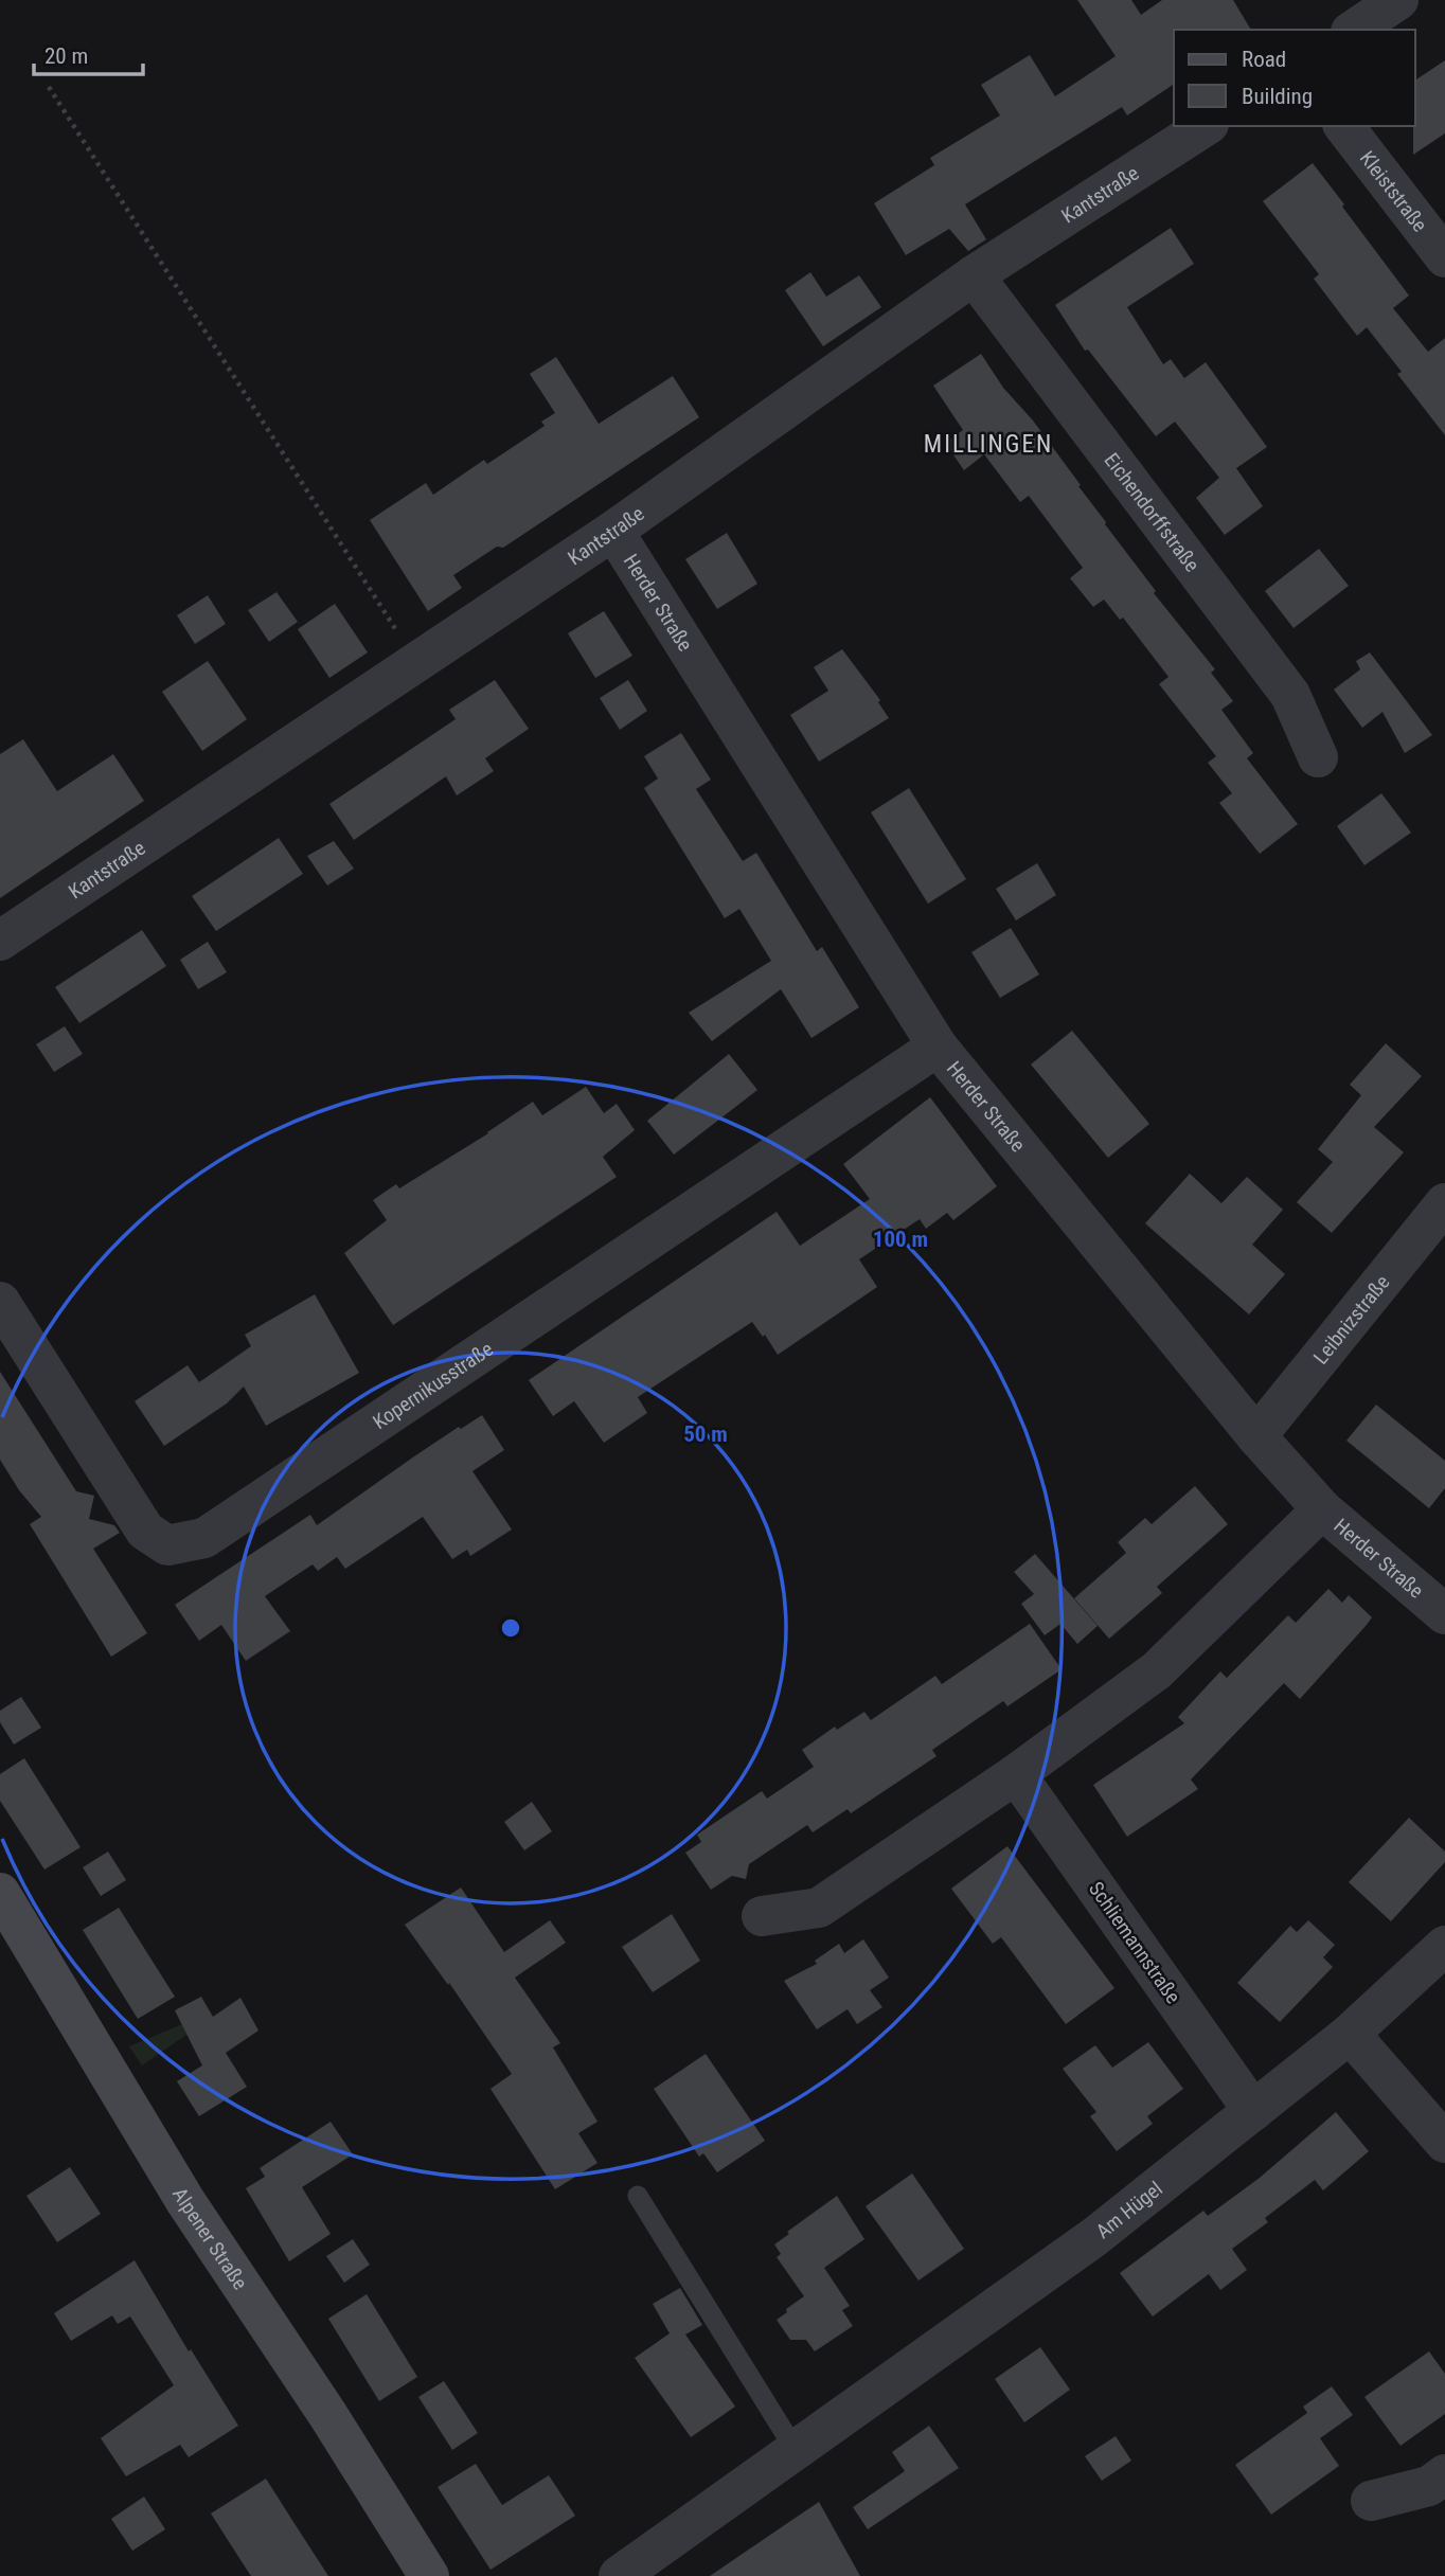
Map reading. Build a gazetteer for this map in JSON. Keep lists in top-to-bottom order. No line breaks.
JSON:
{"streets":{"street":["Kleiststraße","Kantstraße","Eichendorffstraße","Herder Straße","Leibnizstraße","Kopernikusstraße","Schliemannstraße","Am Hügel","Alpener Straße"]},"crossings":[["Kantstraße","Eichendorffstraße"],["Kantstraße","Herder Straße"],["Herder Straße","Leibnizstraße"],["Herder Straße","Kopernikusstraße"],["Schliemannstraße","Am Hügel"]],"districts":["MILLINGEN"],"legend":["Road","Building"],"scale_bar":"20 m","rings":["100 m","50 m"]}
